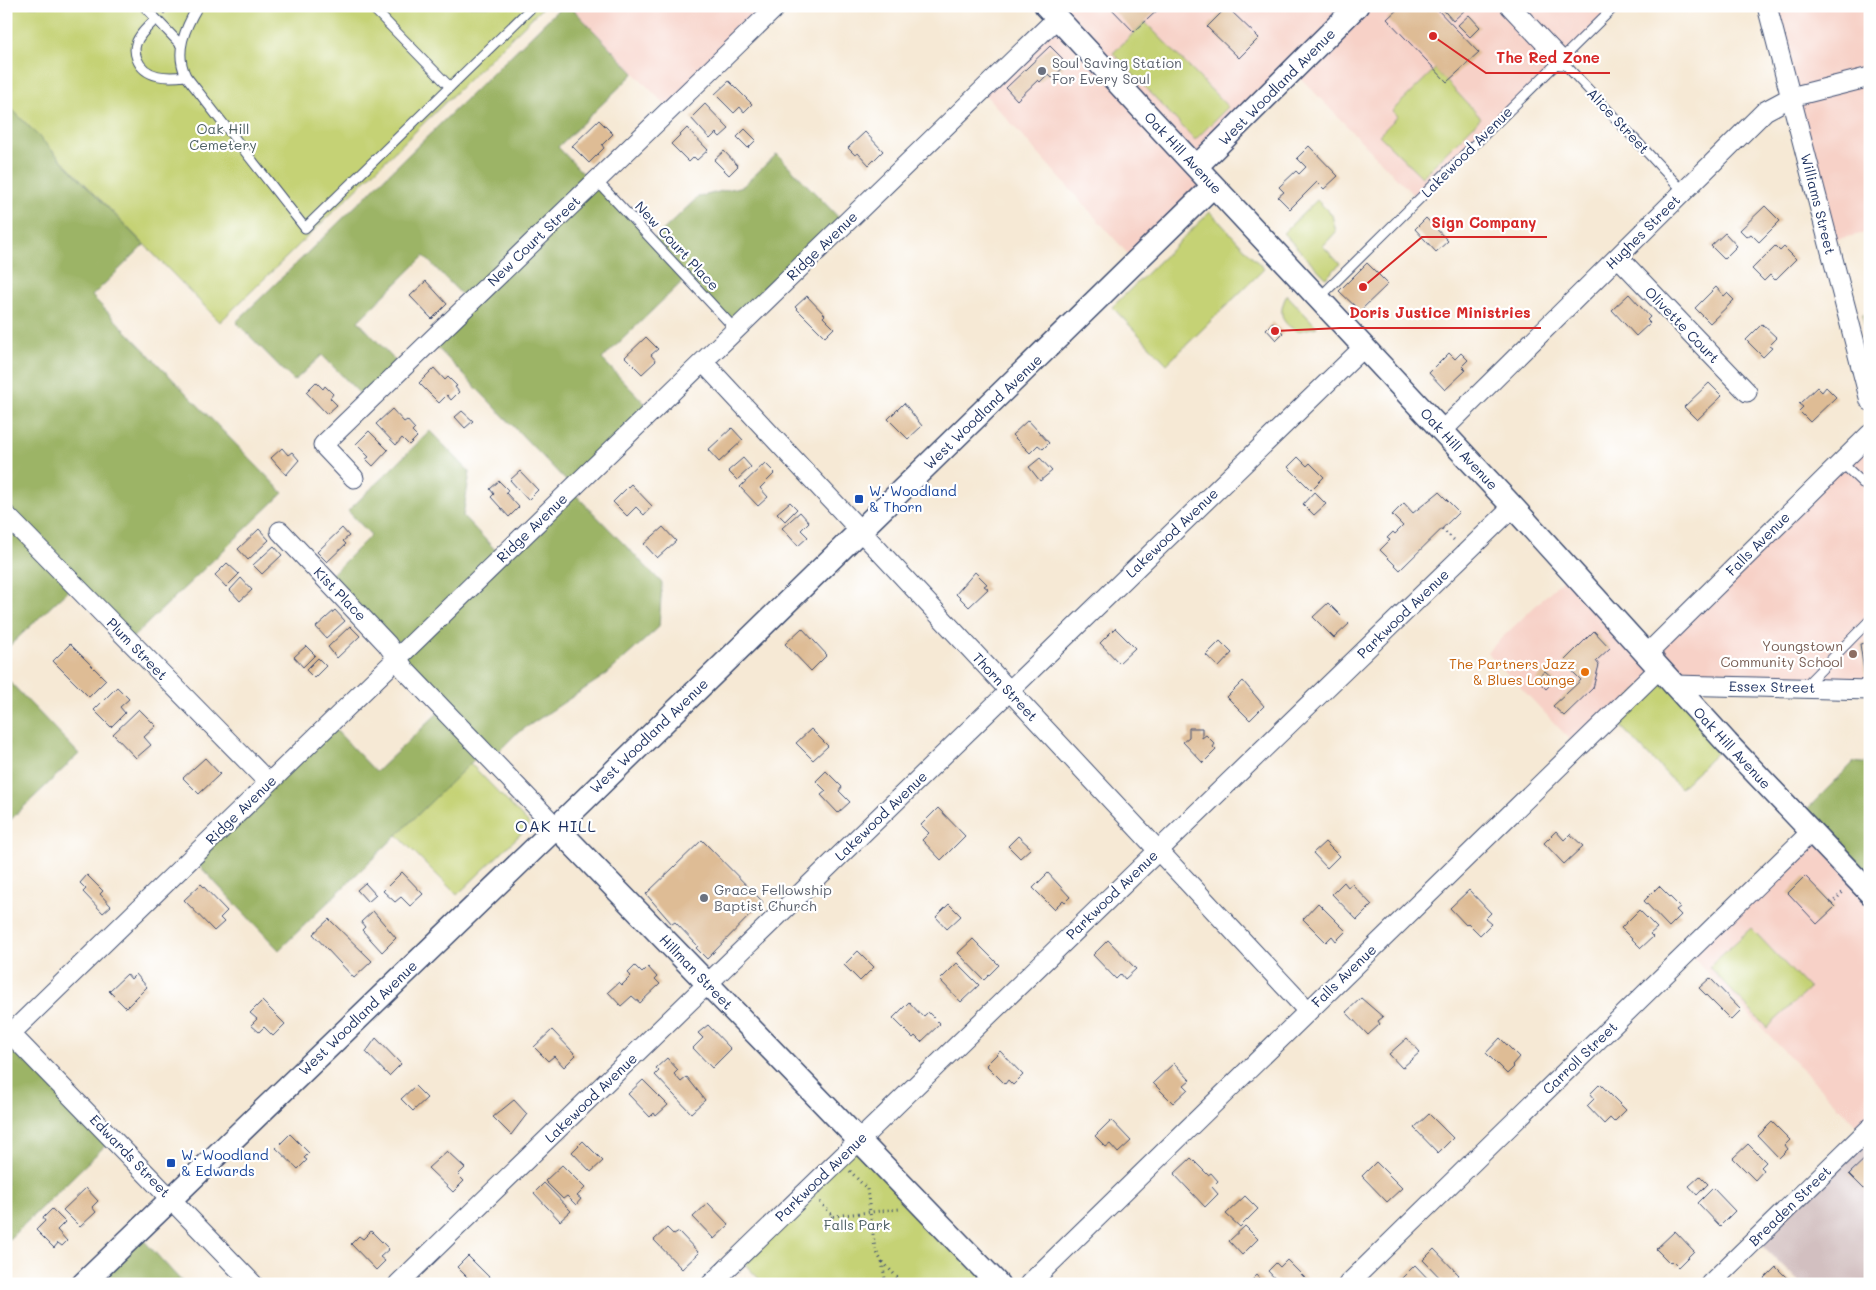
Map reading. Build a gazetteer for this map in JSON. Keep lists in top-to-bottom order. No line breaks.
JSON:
{"streets":{"street":["West Woodland Avenue","Alice Street","Lakewood Avenue","Oak Hill Avenue","Williams Street","Hughes Street","New Court Street","Ridge Avenue","Olivette Court","Falls Avenue","Kist Place","Parkwood Avenue","Plum Street","Thorn Street","Essex Street","Hillman Street","Carroll Street","Edwards Street","Breaden Street"],"lane":["New Court Place"]},"crossings":[["West Woodland Avenue","Oak Hill Avenue"],["West Woodland Avenue","Thorn Street"],["West Woodland Avenue","Hillman Street"],["West Woodland Avenue","Edwards Street"],["Alice Street","Lakewood Avenue"],["Alice Street","Hughes Street"],["Lakewood Avenue","Oak Hill Avenue"],["Lakewood Avenue","Thorn Street"],["Lakewood Avenue","Hillman Street"],["Oak Hill Avenue","Hughes Street"],["Oak Hill Avenue","Ridge Avenue"],["Oak Hill Avenue","Falls Avenue"],["Oak Hill Avenue","Parkwood Avenue"],["Oak Hill Avenue","Essex Street"],["Oak Hill Avenue","Carroll Street"],["Williams Street","Hughes Street"],["Hughes Street","Olivette Court"],["New Court Street","New Court Place"],["New Court Place","Ridge Avenue"],["Ridge Avenue","Kist Place"],["Ridge Avenue","Plum Street"],["Ridge Avenue","Thorn Street"],["Ridge Avenue","Hillman Street"],["Ridge Avenue","Edwards Street"],["Falls Avenue","Thorn Street"],["Falls Avenue","Essex Street"],["Kist Place","Hillman Street"],["Parkwood Avenue","Thorn Street"],["Parkwood Avenue","Hillman Street"]],"districts":["OAK HILL"],"parks":["Oak Hill Cemetery","Falls Park"],"places":{"other":["The Red Zone","Soul Saving Station For Every Soul","Sign Company","Doris Justice Ministries","Youngstown Community School","The Partners Jazz & Blues Lounge","Grace Fellowship Baptist Church"],"transit":["W. Woodland & Thorn","W. Woodland & Edwards"]}}
